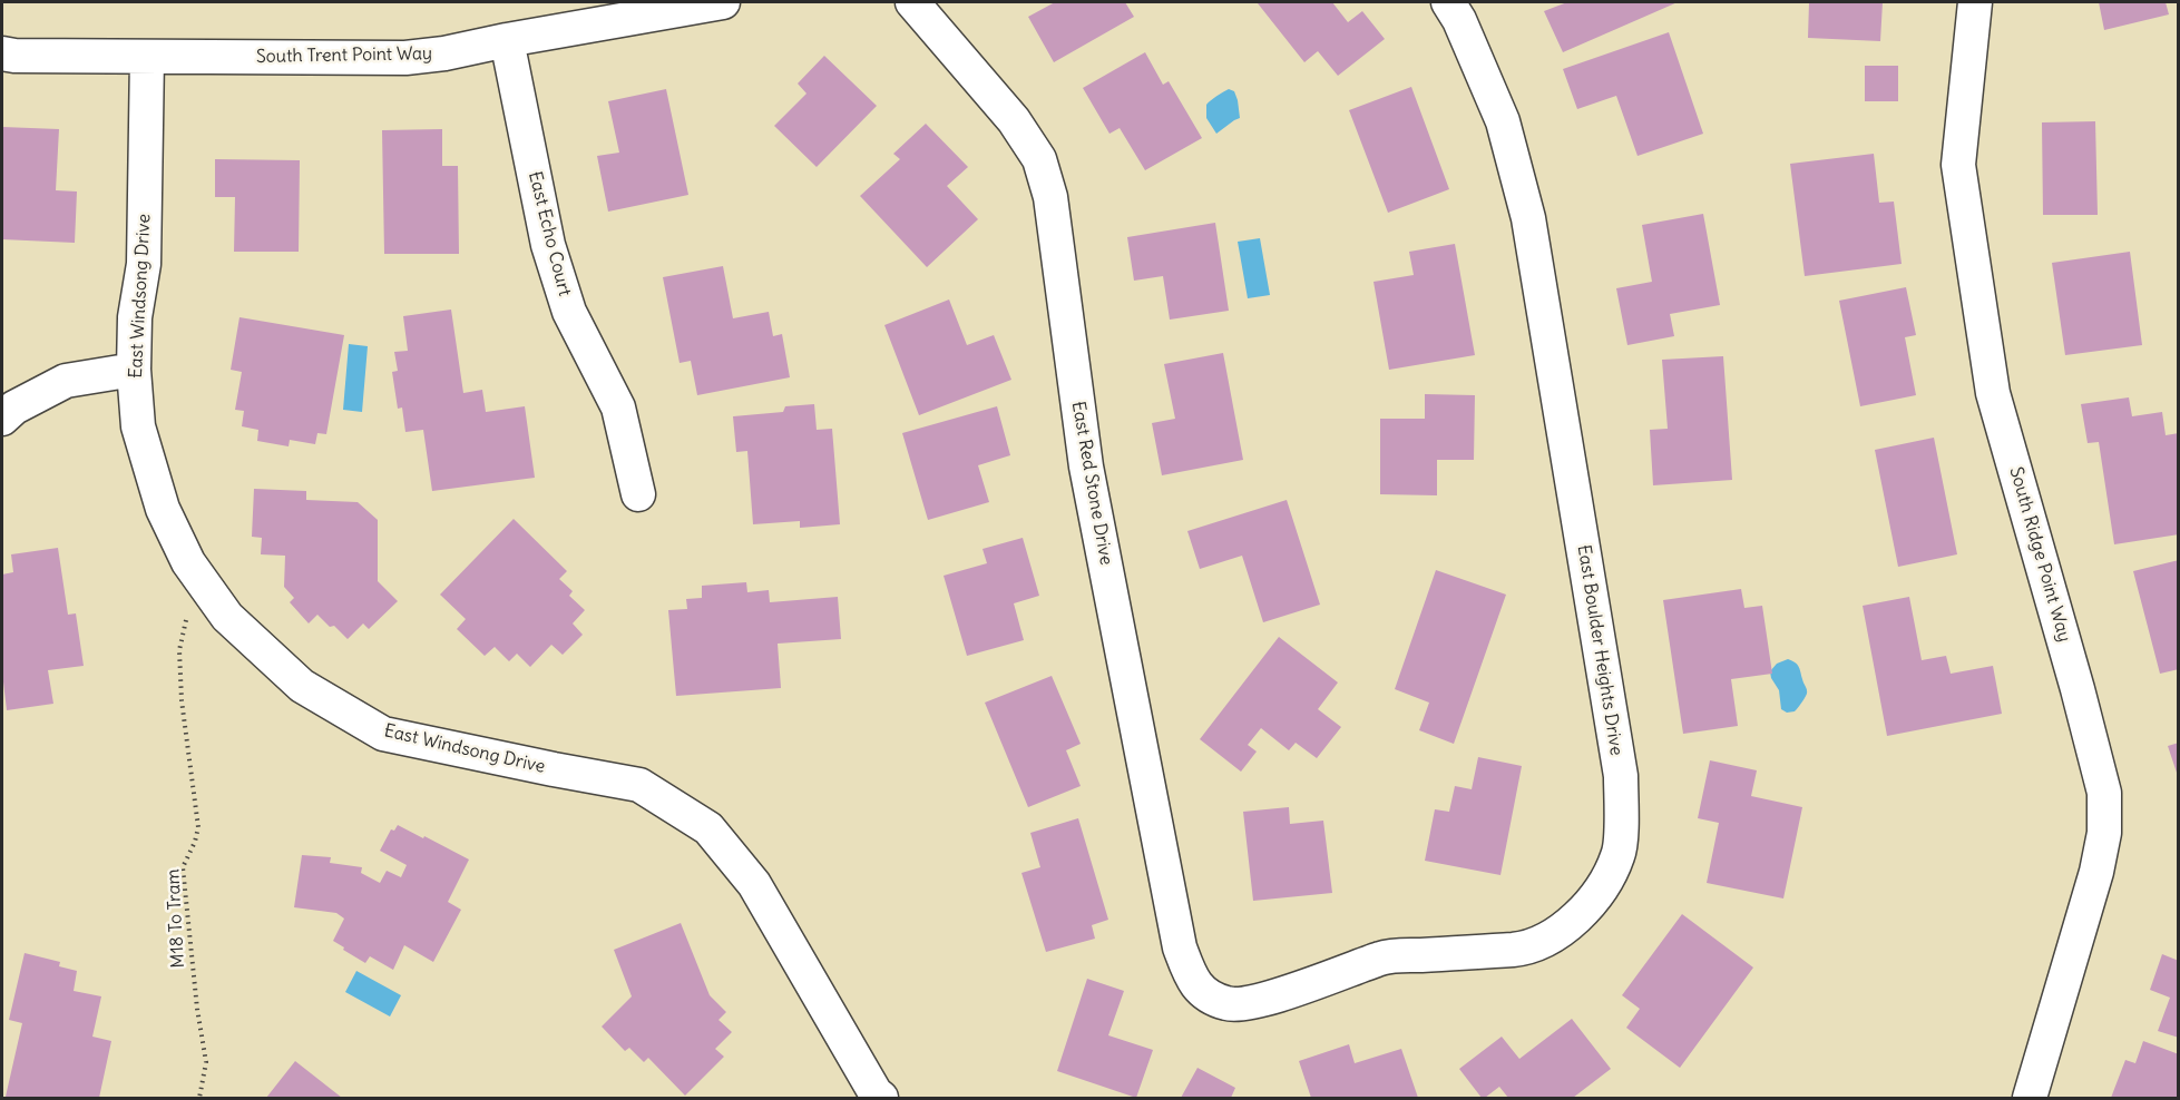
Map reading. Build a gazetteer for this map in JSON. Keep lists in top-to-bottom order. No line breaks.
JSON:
{"streets":{"street":["South Trent Point Way","East Echo Court","East Windsong Drive","East Red Stone Drive","South Ridge Point Way","East Boulder Heights Drive"],"path":["M18 To Tram"]},"crossings":[["South Trent Point Way","East Echo Court"],["South Trent Point Way","East Windsong Drive"],["East Red Stone Drive","East Boulder Heights Drive"]]}
